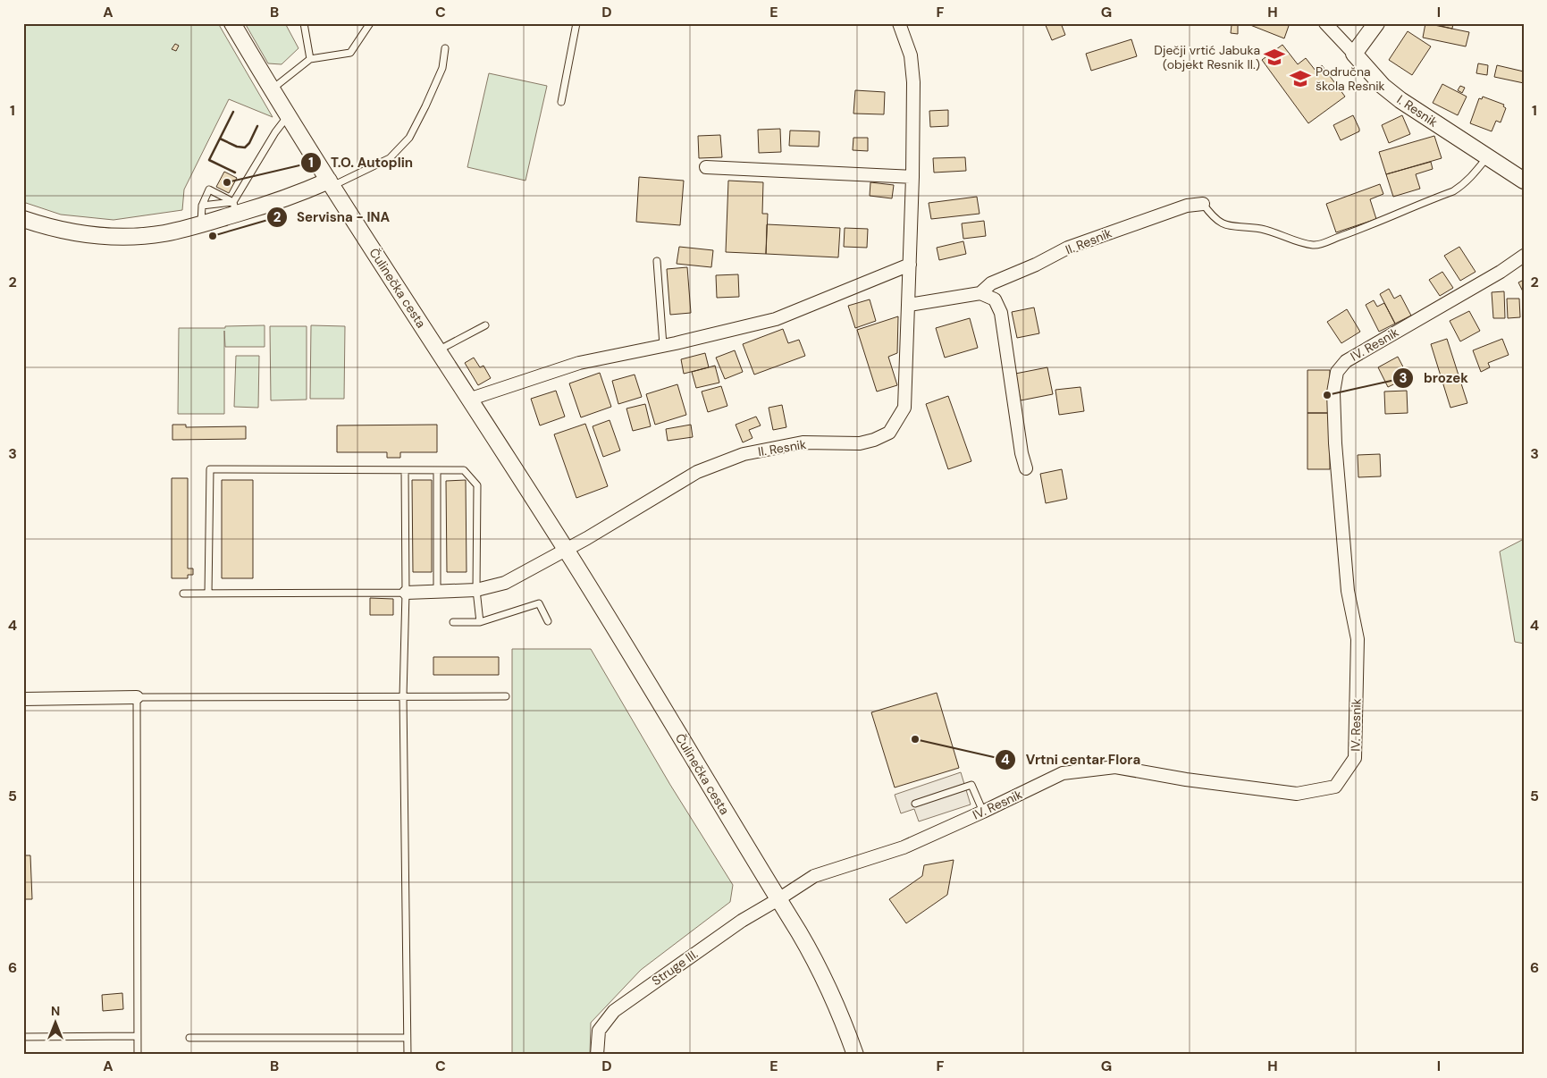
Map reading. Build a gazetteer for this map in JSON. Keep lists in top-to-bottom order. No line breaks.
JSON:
{"streets":{"street":["I. Resnik","II. Resnik","Čulinečka cesta","IV. Resnik","Struge III."]},"crossings":[["II. Resnik","Čulinečka cesta"],["Čulinečka cesta","IV. Resnik"],["Čulinečka cesta","Struge III."],["IV. Resnik","Struge III."]],"places":{"school or university":["Dječji vrtić Jabuka (objekt Resnik II.)","Područna škola Resnik"],"other":["T.O. Autoplin","Servisna - INA","brozek","Vrtni centar Flora"]},"north":"top","grid":{"columns":["A","B","C","D","E","F","G","H","I"],"rows":["1","2","3","4","5","6"]}}
